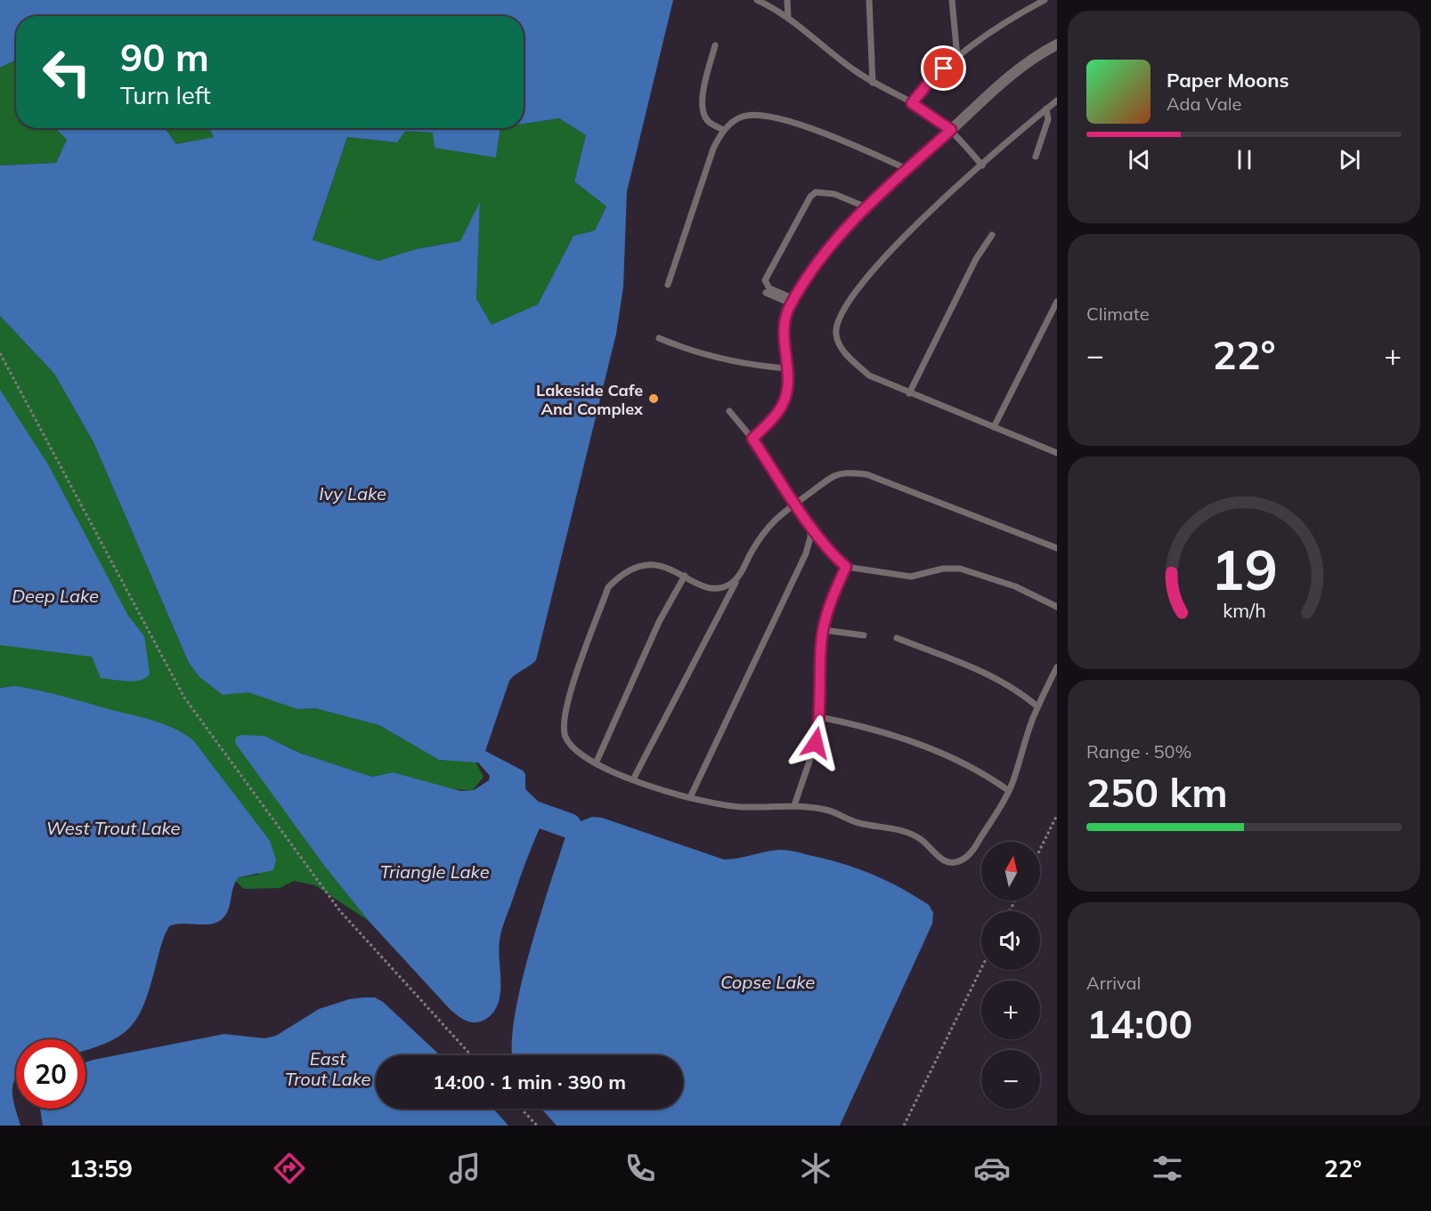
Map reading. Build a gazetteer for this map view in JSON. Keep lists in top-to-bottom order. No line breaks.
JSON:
{"water":["Ivy Lake","Deep Lake","West Trout Lake","Triangle Lake","Copse Lake","East Trout Lake"],"places":["Lakeside Cafe And Complex"],"north":"top","page":{"turn":["90 m","Turn left"],"song":["Paper Moons","Ada Vale"],"tile":["Climate",["Range · 50%","250 km"],["Arrival","14:00"]],"heat":["−","22°","+"],"map_buttons":["+","−"],"limit":"20","trip":"14:00 · 1 min · 390 m","tabs":["13:59","22°"],"gauge":["19","km/h"]}}
